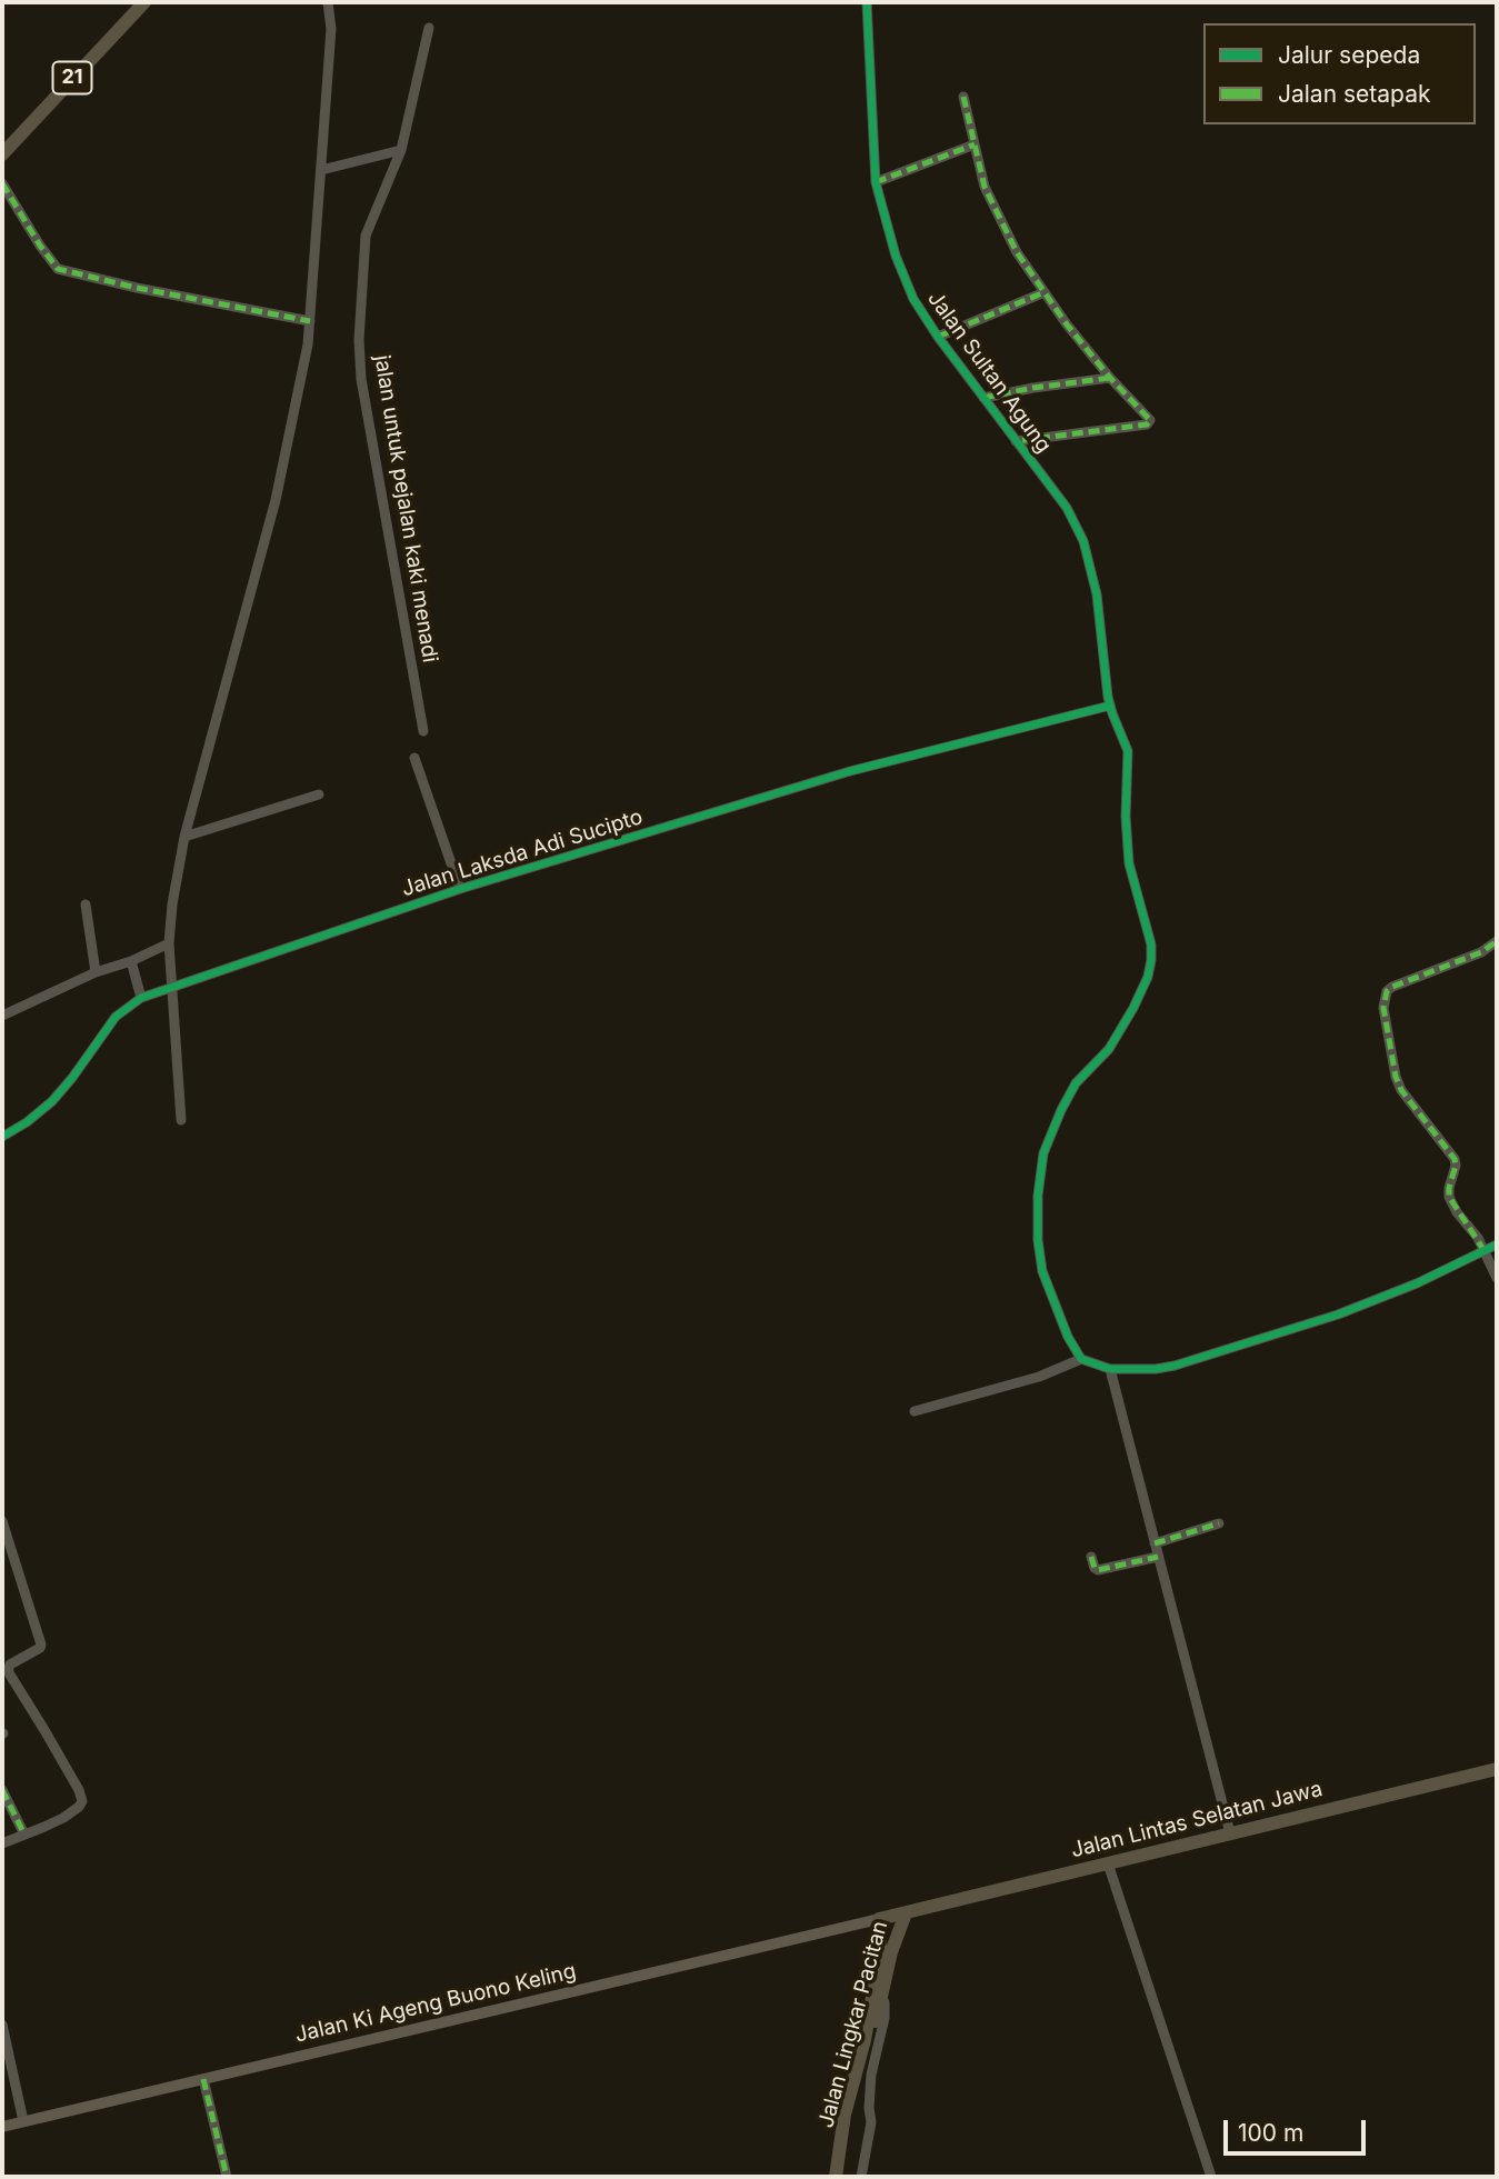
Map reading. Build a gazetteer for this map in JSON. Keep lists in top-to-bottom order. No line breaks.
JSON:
{"streets":{"highway":["21","Jalan Lintas Selatan Jawa","Jalan Lingkar Pacitan"],"main road":["Jalan Ki Ageng Buono Keling"],"street":["Jalan Sultan Agung","jalan untuk pejalan kaki menadi","Jalan Laksda Adi Sucipto"]},"crossings":[["Jalan Sultan Agung","Jalan Laksda Adi Sucipto"],["Jalan Lintas Selatan Jawa","Jalan Ki Ageng Buono Keling"],["Jalan Lintas Selatan Jawa","Jalan Lingkar Pacitan"],["Jalan Ki Ageng Buono Keling","Jalan Lingkar Pacitan"]],"legend":["Jalur sepeda","Jalan setapak"],"scale_bar":"100 m"}
